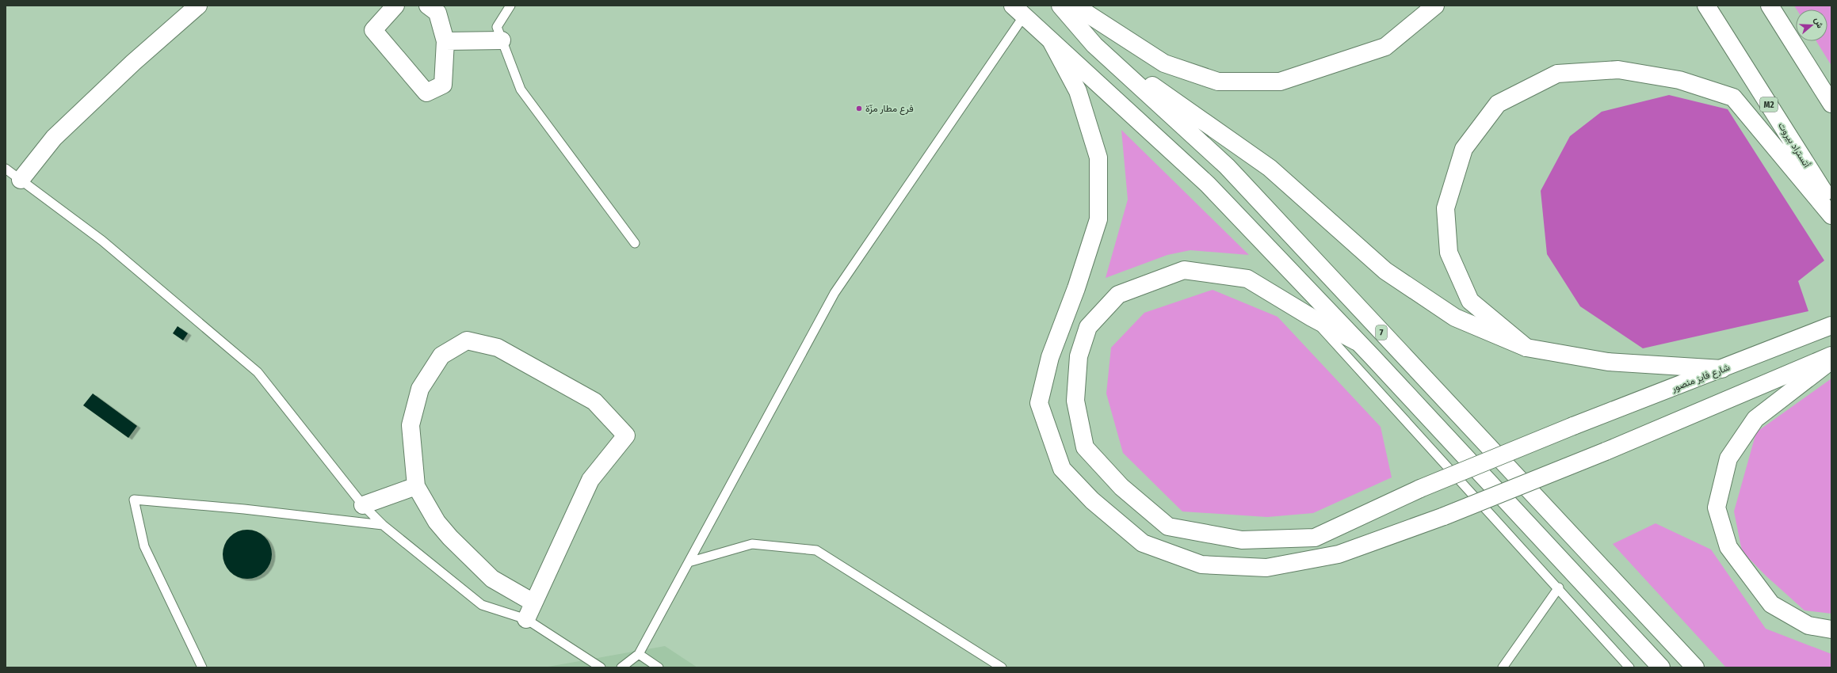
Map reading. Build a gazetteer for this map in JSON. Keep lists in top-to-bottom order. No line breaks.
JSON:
{"streets":{"main road":["M2","أتستراد بيروت","7","شارع فايز منصور"]},"crossings":[["7","شارع فايز منصور"]],"places":["فرع مطار مزّة"],"north":"right"}
